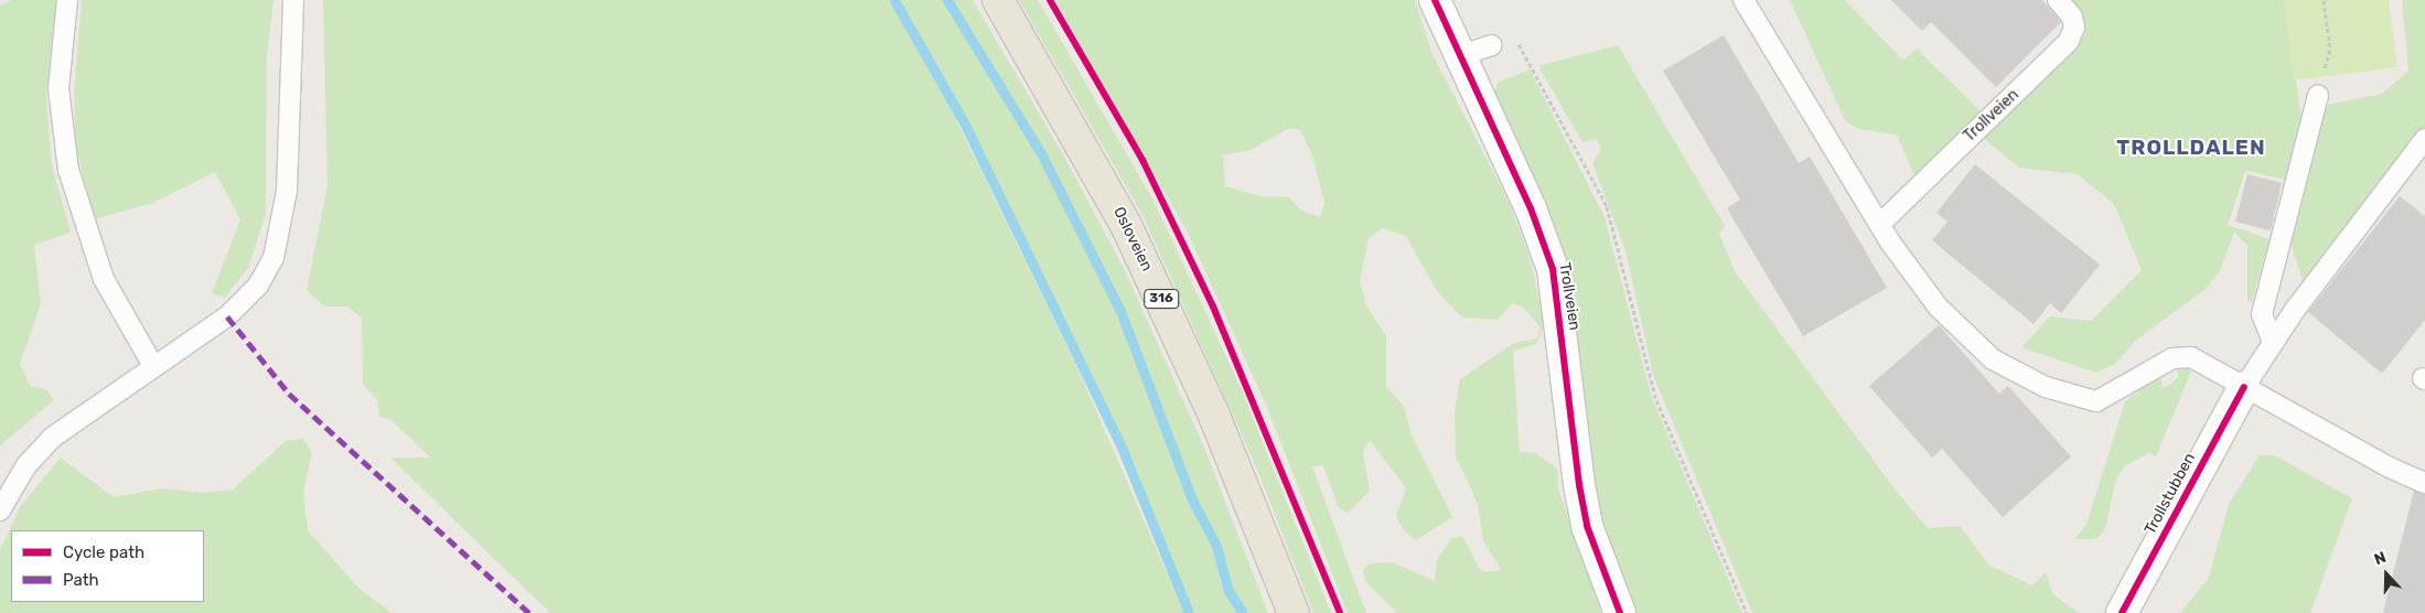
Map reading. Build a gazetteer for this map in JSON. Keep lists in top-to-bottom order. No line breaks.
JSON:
{"streets":{"main road":["Osloveien","316"],"street":["Trollveien","Trollstubben"]},"districts":["TROLLDALEN"],"legend":["Cycle path","Path"],"north":"top"}
